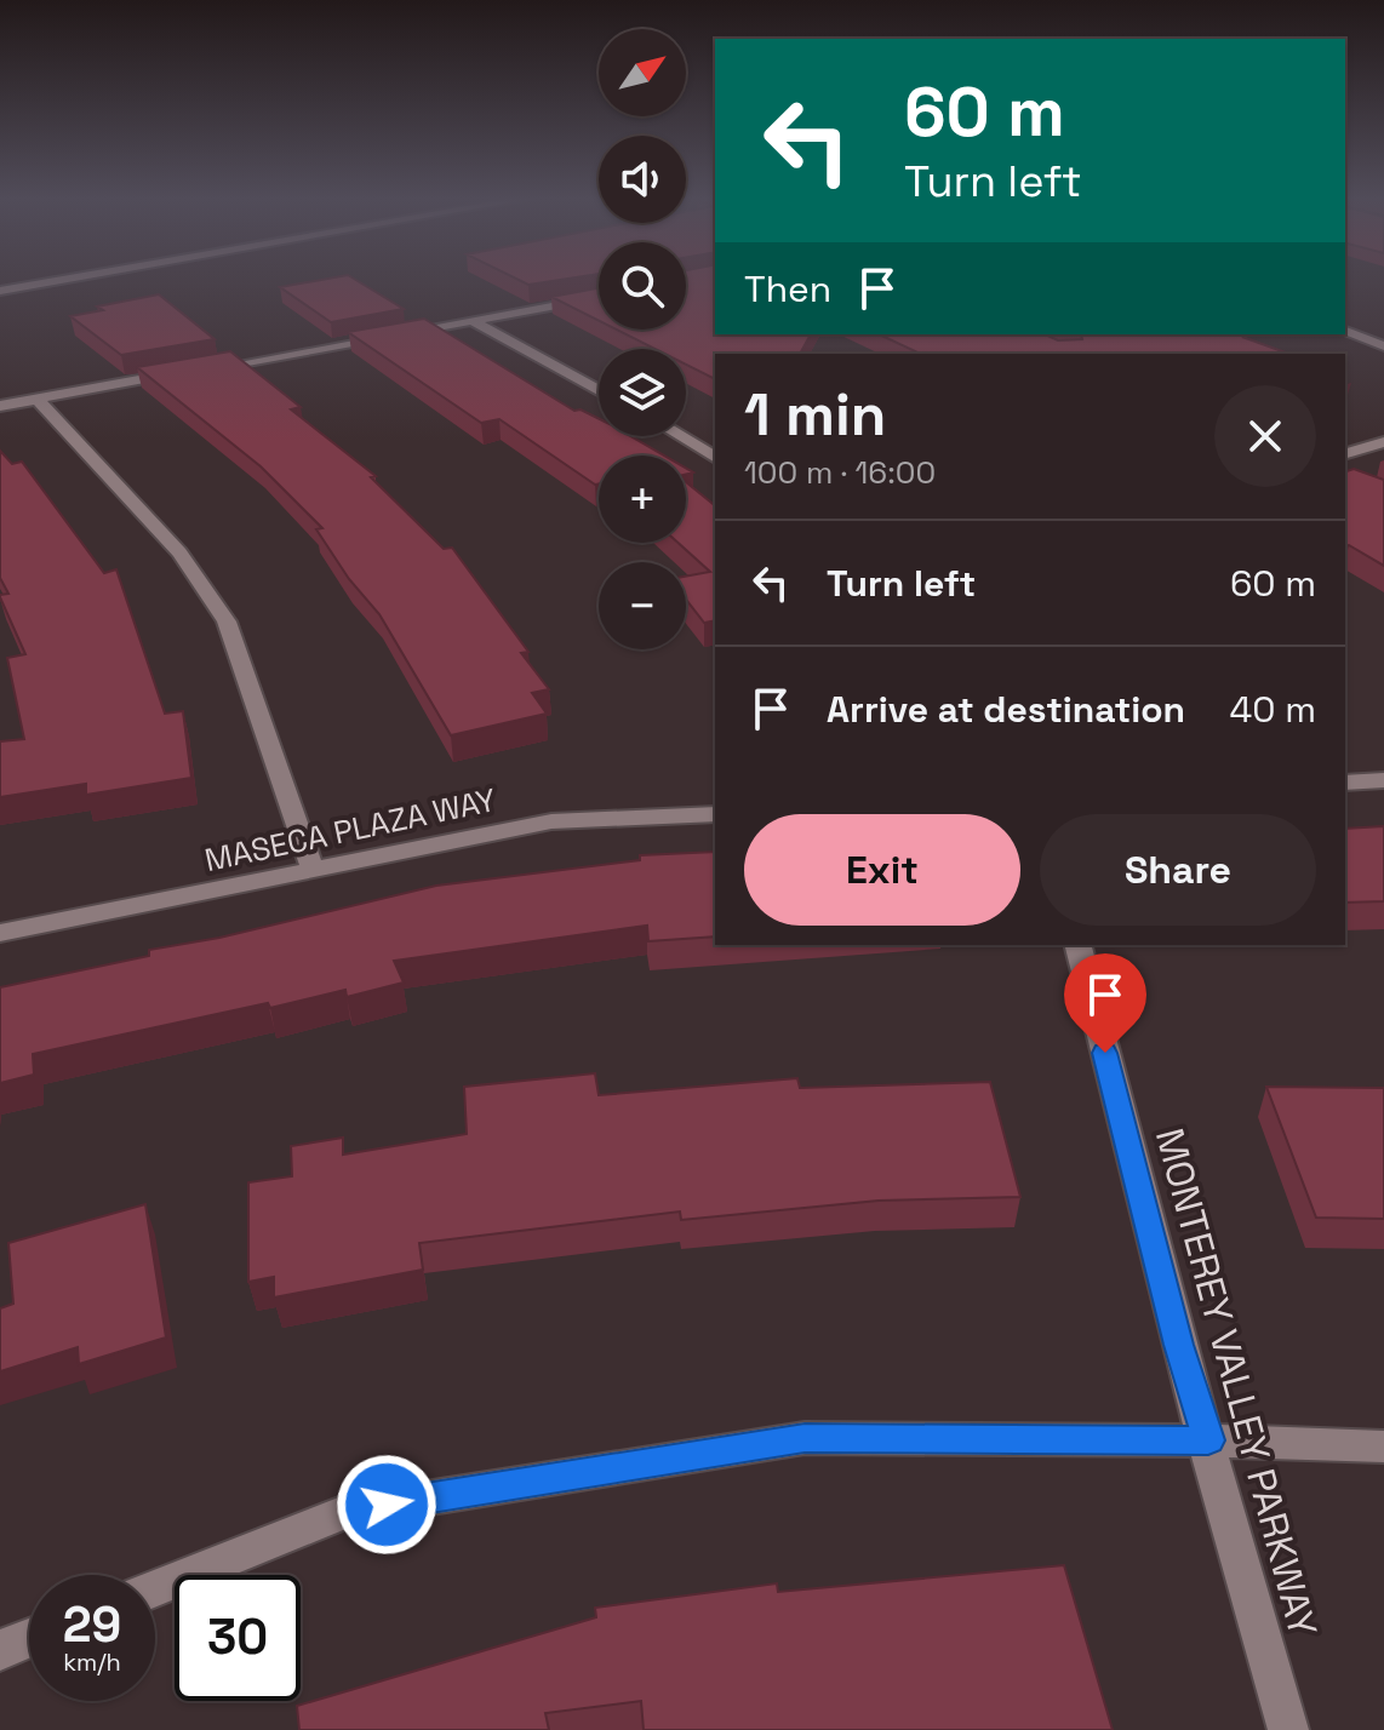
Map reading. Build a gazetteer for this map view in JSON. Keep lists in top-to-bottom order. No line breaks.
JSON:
{"streets":{"street":["MASECA PLAZA WAY","MONTEREY VALLEY PARKWAY"]},"north":"top right","page":{"map_buttons":["+","−"],"turn":["60 m","Turn left"],"then":"Then","heading":["1 min","100 m · 16:00"],"list":[{"name":"Turn left","value":"60 m"},{"name":"Arrive at destination","value":"40 m"}],"buttons":["Exit","Share"],"speed":"29 km/h","limit":"30"}}
